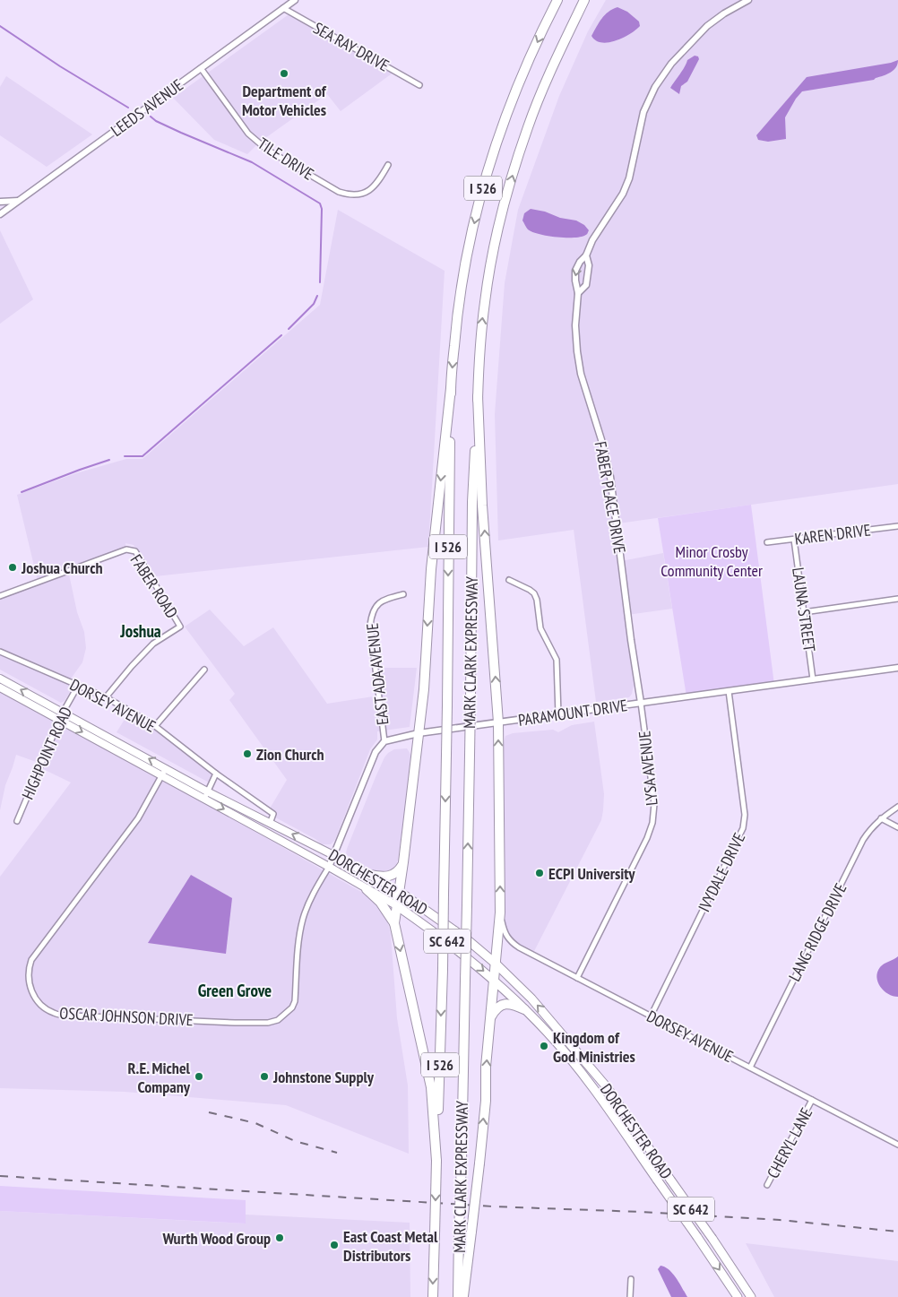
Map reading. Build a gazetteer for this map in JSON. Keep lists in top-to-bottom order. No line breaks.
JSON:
{"streets":{"highway":["I 526","MARK CLARK EXPRESSWAY"],"main road":["DORCHESTER ROAD","SC 642"],"street":["SEA RAY DRIVE","LEEDS AVENUE","TILE DRIVE","FABER PLACE DRIVE","KAREN DRIVE","FABER ROAD","LAUNA STREET","EAST ADA AVENUE","DORSEY AVENUE","PARAMOUNT DRIVE","HIGHPOINT ROAD","LYSA AVENUE","IVYDALE DRIVE","LANG RIDGE DRIVE","OSCAR JOHNSON DRIVE","CHERYL LANE"]},"crossings":[["SEA RAY DRIVE","LEEDS AVENUE"],["LEEDS AVENUE","TILE DRIVE"],["FABER PLACE DRIVE","PARAMOUNT DRIVE"],["FABER PLACE DRIVE","LYSA AVENUE"],["KAREN DRIVE","LAUNA STREET"],["FABER ROAD","DORSEY AVENUE"],["LAUNA STREET","PARAMOUNT DRIVE"],["EAST ADA AVENUE","PARAMOUNT DRIVE"],["DORSEY AVENUE","HIGHPOINT ROAD"],["DORSEY AVENUE","LYSA AVENUE"],["DORSEY AVENUE","IVYDALE DRIVE"],["DORSEY AVENUE","DORCHESTER ROAD"],["DORSEY AVENUE","LANG RIDGE DRIVE"],["DORSEY AVENUE","CHERYL LANE"],["PARAMOUNT DRIVE","LYSA AVENUE"],["PARAMOUNT DRIVE","IVYDALE DRIVE"],["HIGHPOINT ROAD","DORCHESTER ROAD"],["DORCHESTER ROAD","OSCAR JOHNSON DRIVE"]],"districts":["Joshua","Green Grove"],"parks":["Minor Crosby Community Center"],"places":["Department of Motor Vehicles","Joshua Church","Zion Church","ECPI University","Kingdom of God Ministries","R.E. Michel Company","Johnstone Supply","Wurth Wood Group","East Coast Metal Distributors"]}
